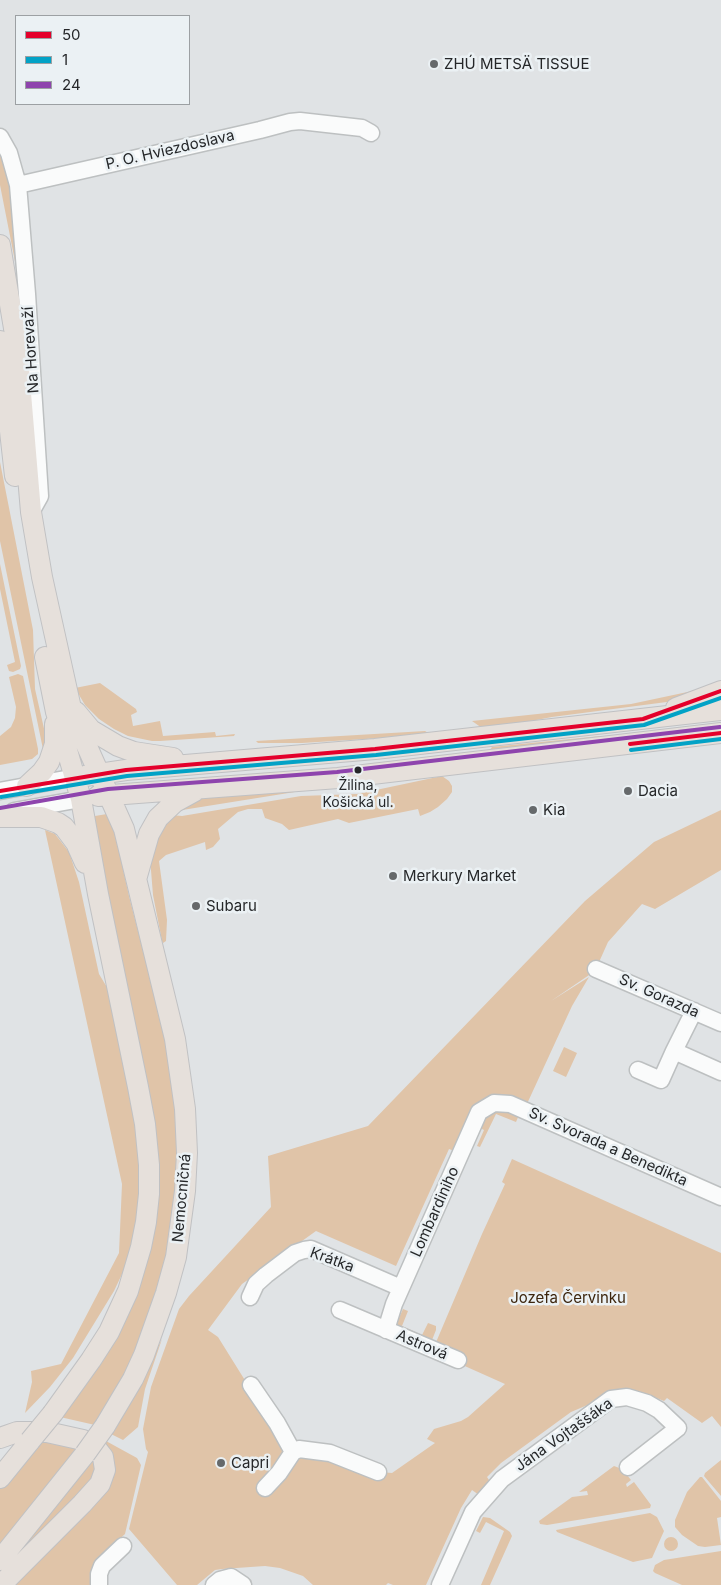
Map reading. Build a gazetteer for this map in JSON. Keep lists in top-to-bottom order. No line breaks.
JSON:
{"streets":{"main road":["Na Horevaží","Nemocničná"],"street":["P. O. Hviezdoslava","Sv. Gorazda","Sv. Svorada a Benedikta","Lombardiniho","Krátka","Astrová","Jána Vojtaššáka"]},"crossings":[["P. O. Hviezdoslava","Na Horevaží"],["Na Horevaží","Nemocničná"],["Sv. Svorada a Benedikta","Lombardiniho"],["Lombardiniho","Krátka"],["Lombardiniho","Astrová"]],"parks":["Jozefa Červinku"],"places":["ZHÚ METSÄ TISSUE","Žilina, Košická ul.","Dacia","Kia","Merkury Market","Subaru","Capri"],"lines":["transit line 50","transit line 1","transit line 24"],"legend":["50","1","24"]}
